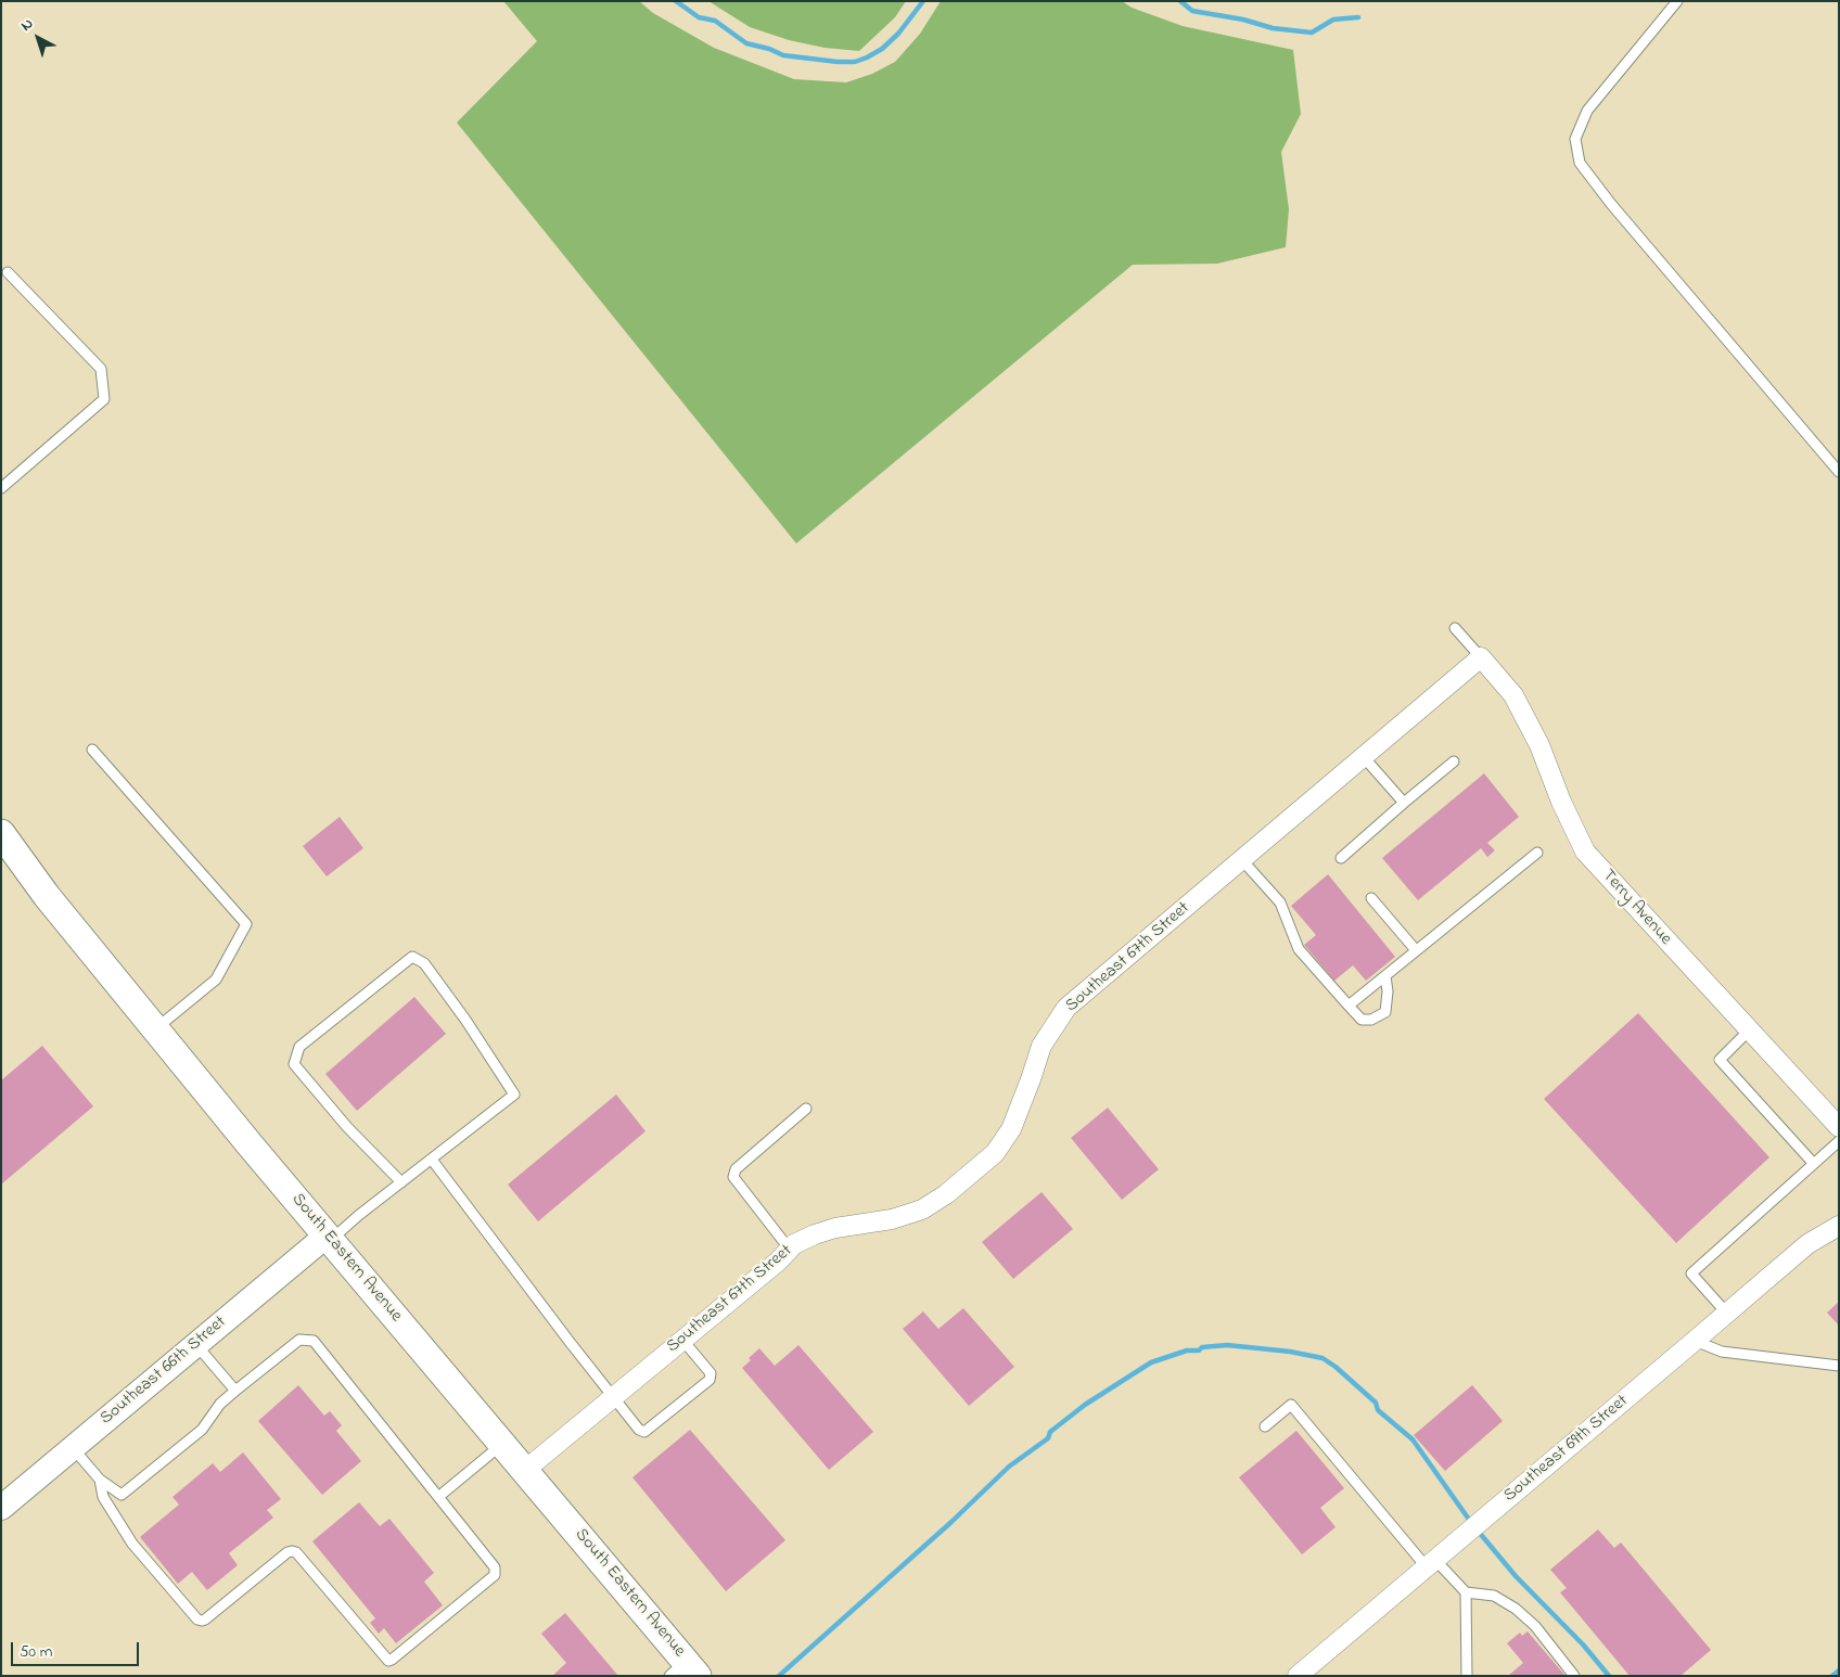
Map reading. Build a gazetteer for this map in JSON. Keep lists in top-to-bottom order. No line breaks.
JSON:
{"streets":{"main road":["South Eastern Avenue"],"street":["Terry Avenue","Southeast 67th Street","Southeast 66th Street","Southeast 69th Street"]},"crossings":[["Terry Avenue","Southeast 67th Street"],["Southeast 67th Street","South Eastern Avenue"],["South Eastern Avenue","Southeast 66th Street"]],"scale_bar":"50 m","north":"top left"}
